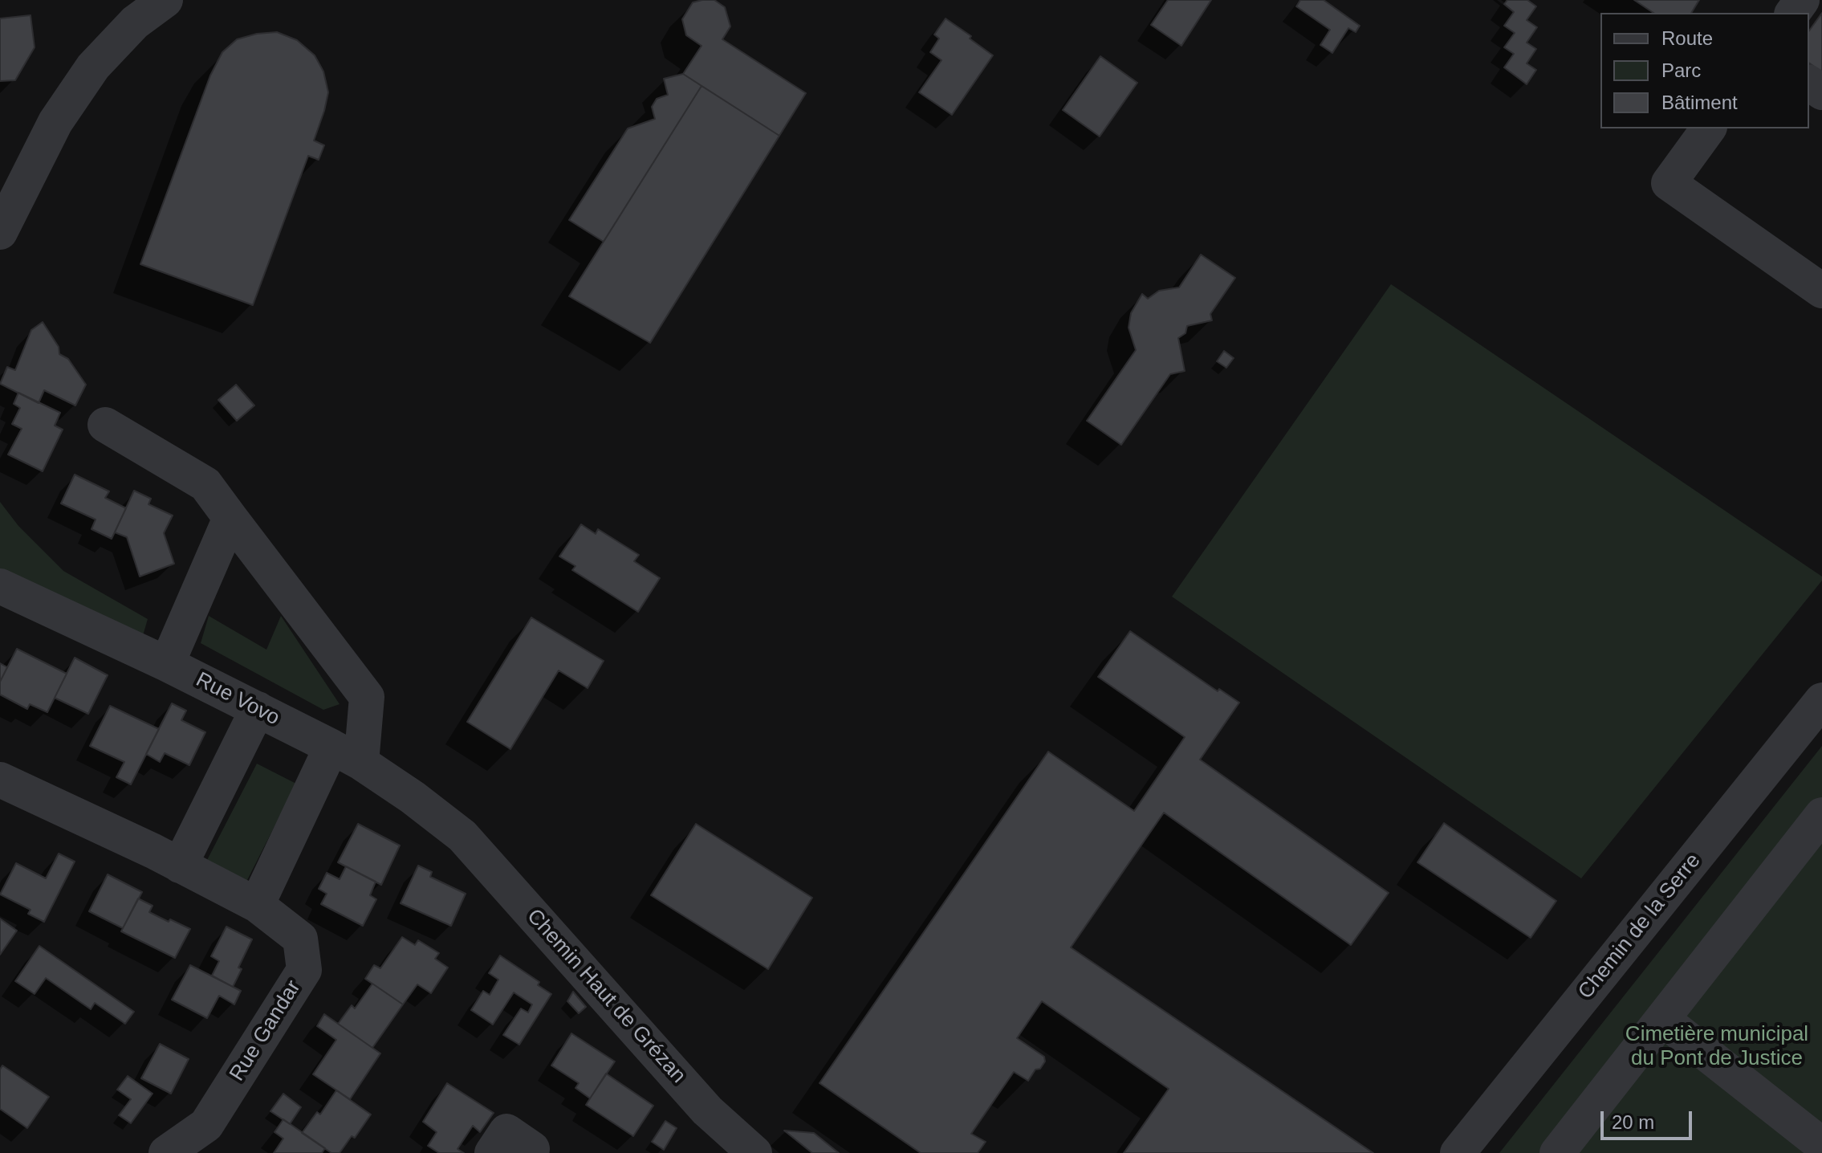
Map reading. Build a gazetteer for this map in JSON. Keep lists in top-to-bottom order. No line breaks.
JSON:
{"streets":{"street":["Rue Vovo","Chemin de la Serre","Chemin Haut de Grézan","Rue Gandar"]},"crossings":[["Rue Vovo","Chemin Haut de Grézan"]],"parks":["Cimetière municipal du Pont de Justice"],"legend":["Route","Parc","Bâtiment"],"scale_bar":"20 m"}
